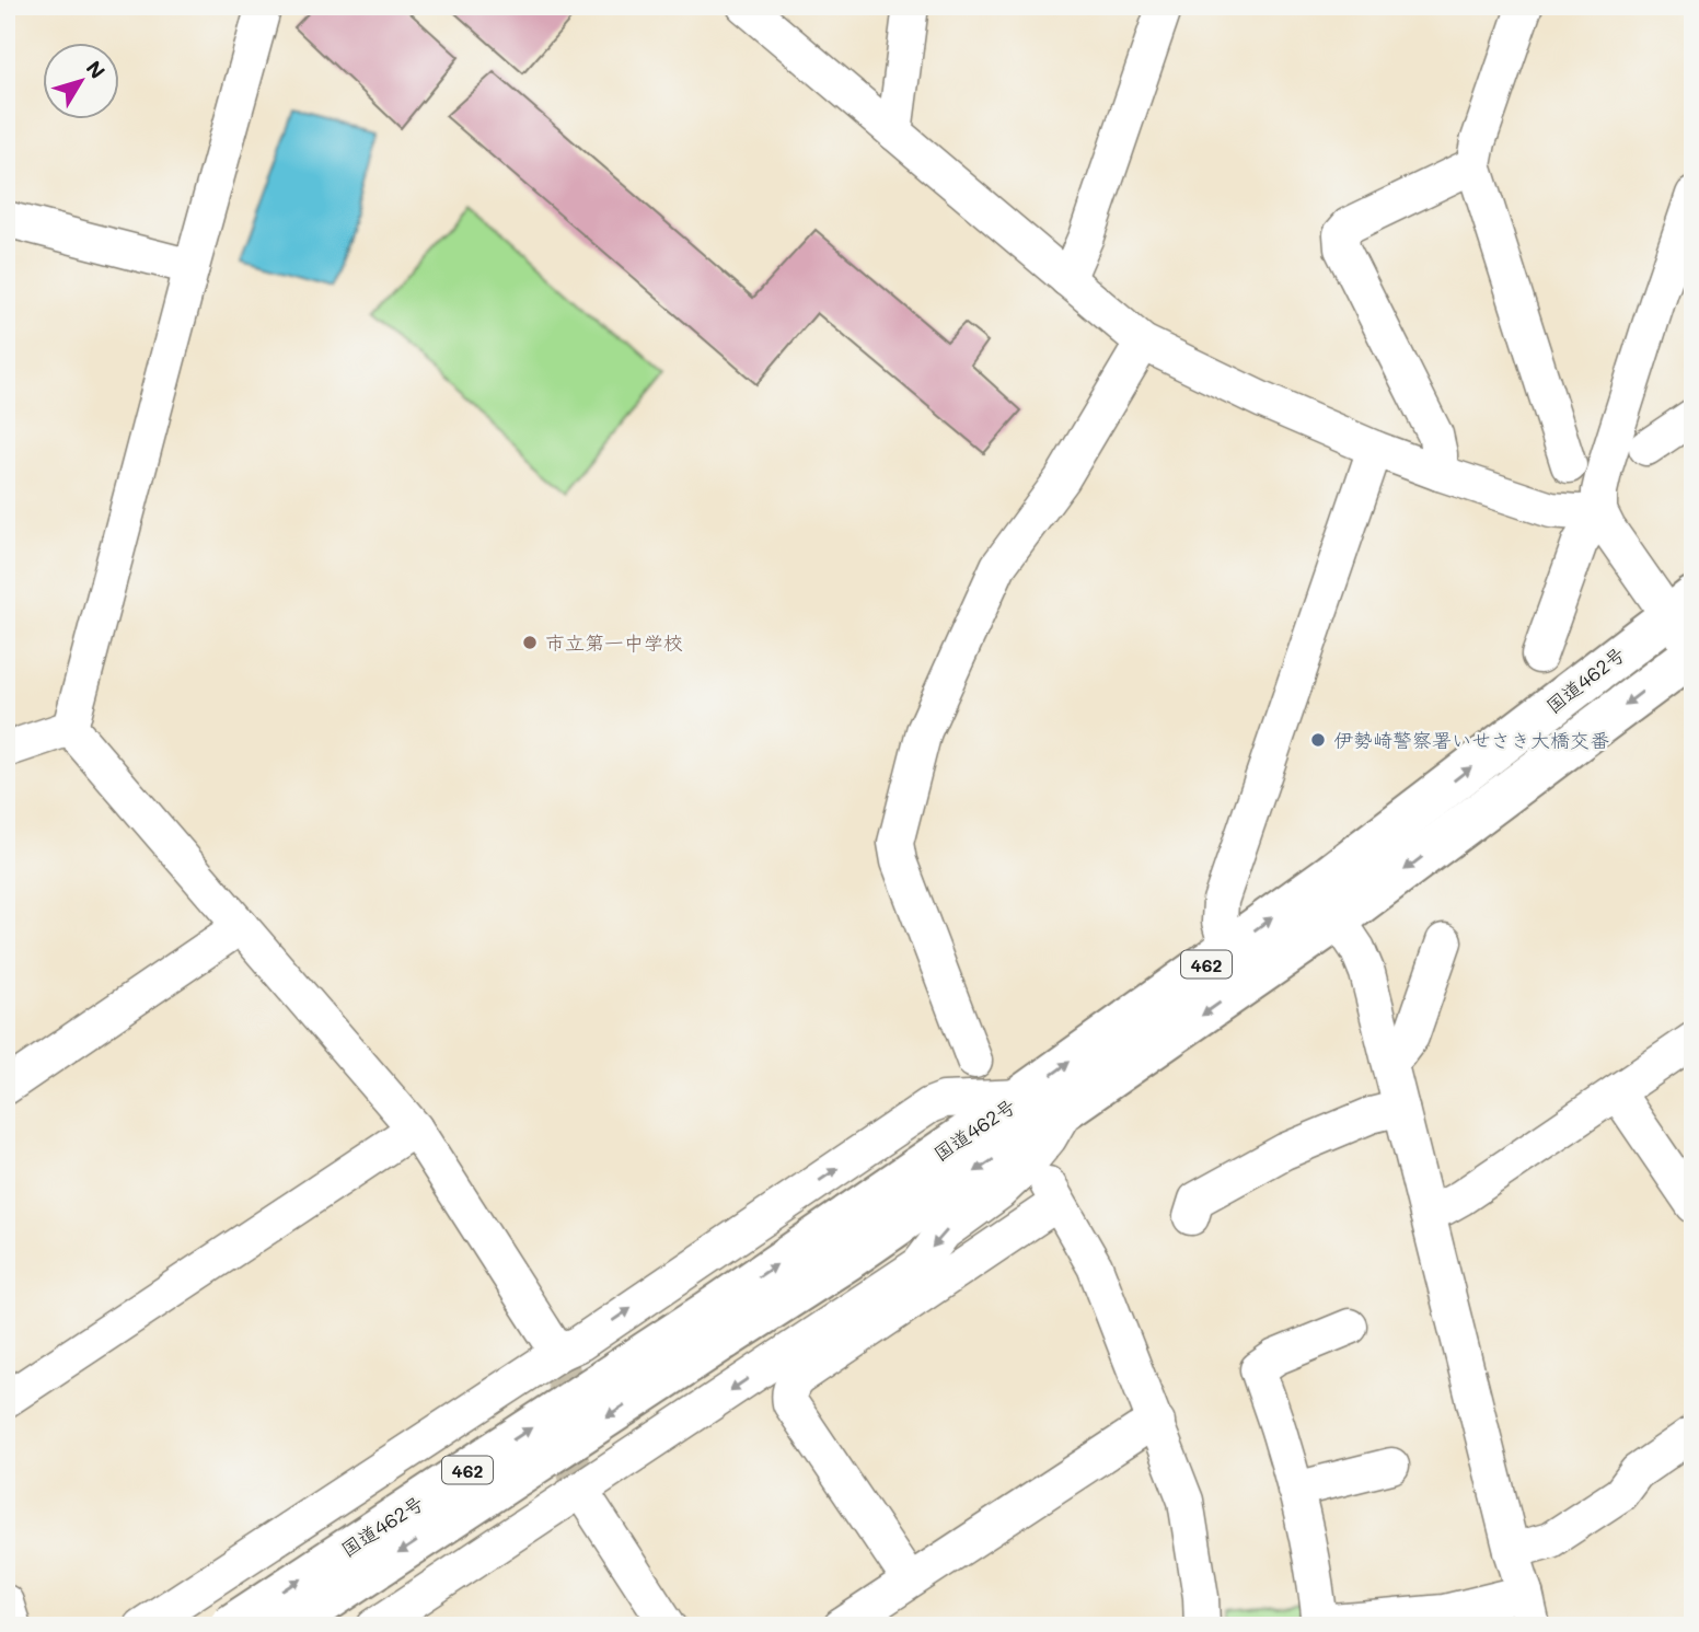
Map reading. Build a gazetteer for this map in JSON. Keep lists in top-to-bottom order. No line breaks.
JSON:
{"streets":{"highway":["国道462号","462"]},"places":["市立第一中学校","伊勢崎警察署いせさき大橋交番"],"north":"top right"}
